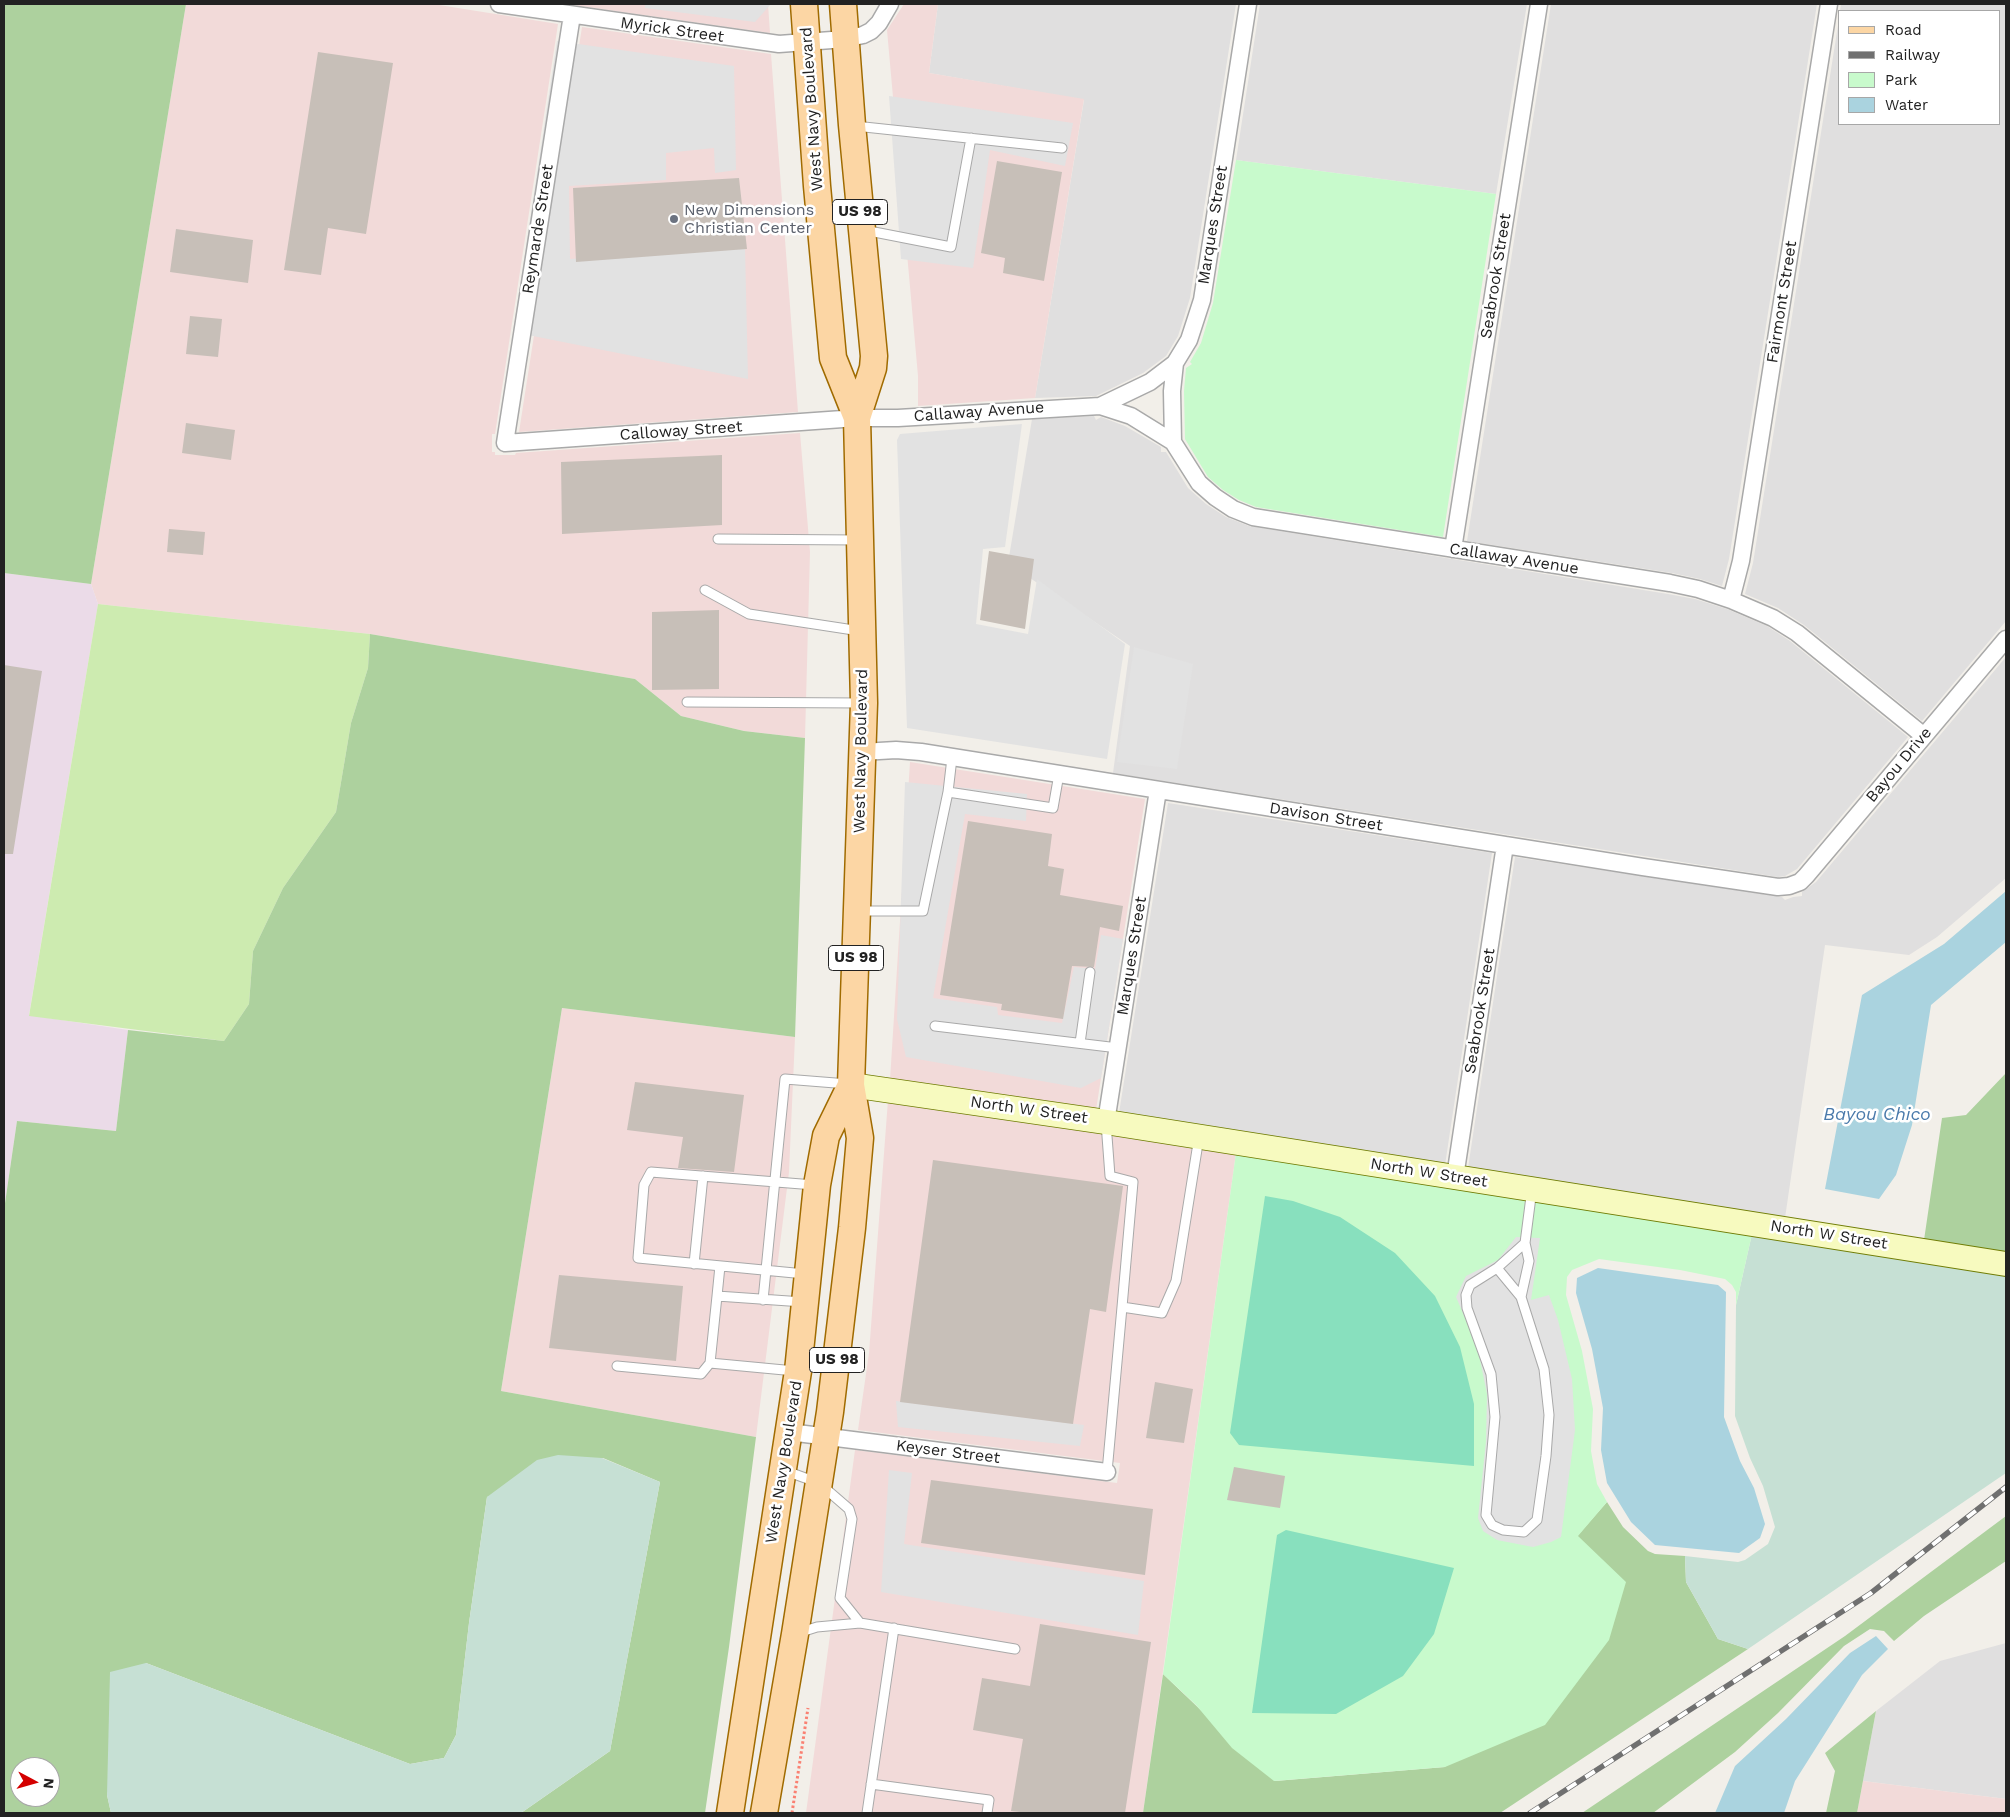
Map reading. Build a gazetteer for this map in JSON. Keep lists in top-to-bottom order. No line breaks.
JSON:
{"streets":{"main road":["West Navy Boulevard","US 98","North W Street"],"street":["Myrick Street","Marques Street","Reymarde Street","Seabrook Street","Fairmont Street","Callaway Avenue","Calloway Street","Bayou Drive","Davison Street","Keyser Street"]},"crossings":[["Myrick Street","West Navy Boulevard"],["Myrick Street","Reymarde Street"],["West Navy Boulevard","Callaway Avenue"],["West Navy Boulevard","Calloway Street"],["West Navy Boulevard","Davison Street"],["West Navy Boulevard","North W Street"],["West Navy Boulevard","Keyser Street"],["Marques Street","Callaway Avenue"],["Marques Street","Davison Street"],["Marques Street","North W Street"],["Reymarde Street","Calloway Street"],["Seabrook Street","Callaway Avenue"],["Seabrook Street","Davison Street"],["Seabrook Street","North W Street"],["Fairmont Street","Callaway Avenue"],["Callaway Avenue","Calloway Street"],["Callaway Avenue","Bayou Drive"],["Bayou Drive","Davison Street"]],"water":["Bayou Chico"],"places":["New Dimensions Christian Center"],"legend":["Road","Railway","Park","Water"],"north":"right"}
